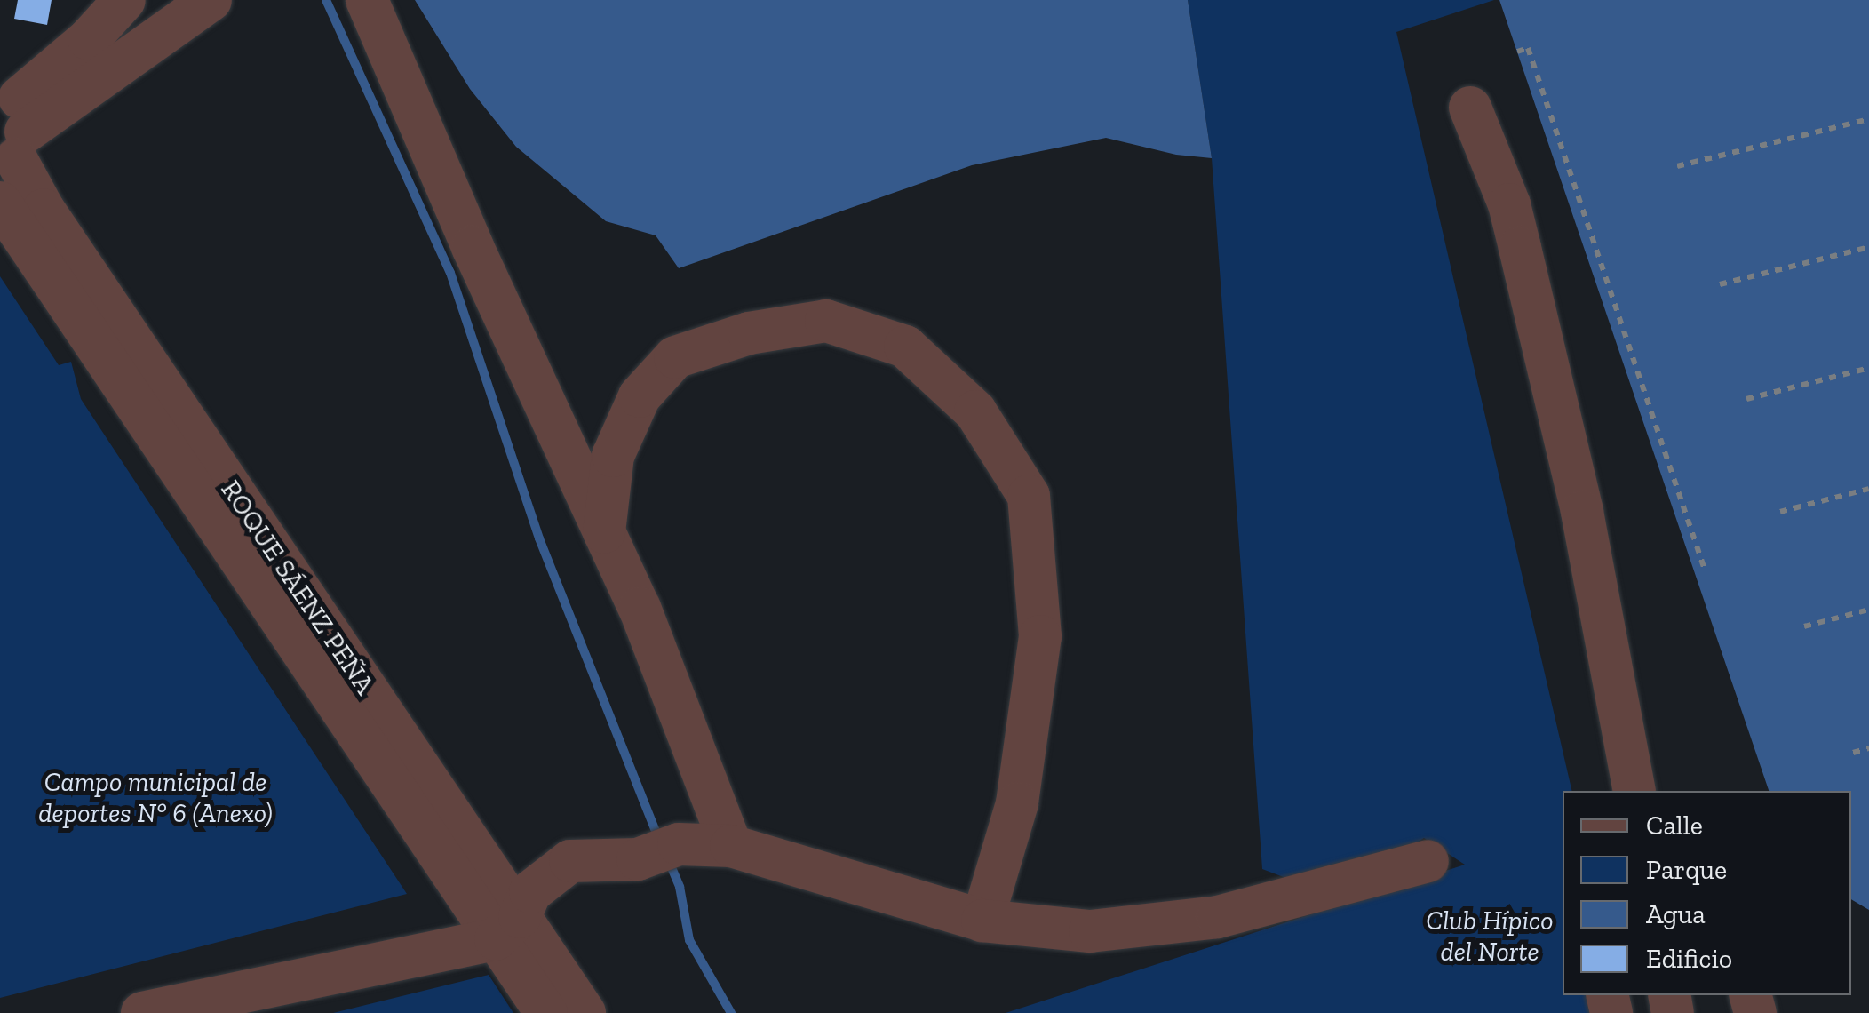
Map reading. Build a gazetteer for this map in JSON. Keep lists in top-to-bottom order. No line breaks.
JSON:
{"streets":{"street":["ROQUE SÁENZ PEÑA"]},"parks":["Campo municipal de deportes N° 6 (Anexo)","Club Hípico del Norte"],"legend":["Calle","Parque","Agua","Edificio"]}
